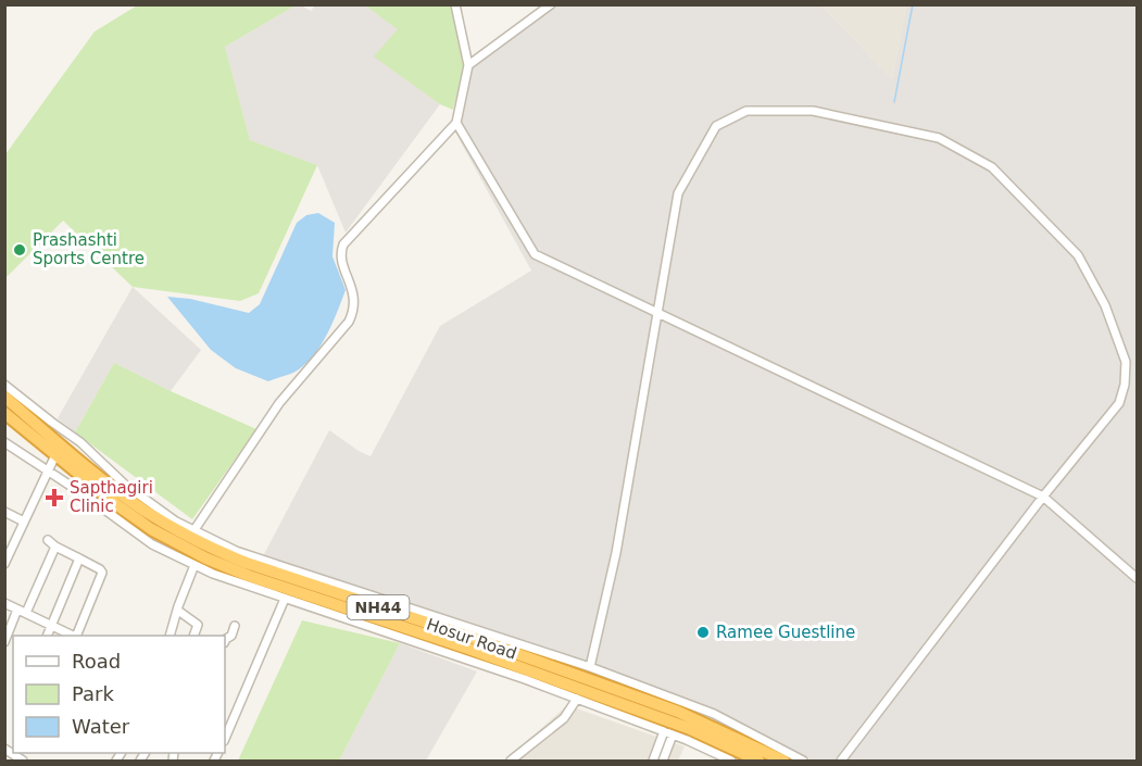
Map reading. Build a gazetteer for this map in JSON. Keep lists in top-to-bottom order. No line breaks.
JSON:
{"streets":{"highway":["NH44","Hosur Road"]},"places":{"other":["Prashashti Sports Centre","Ramee Guestline"],"health":["Sapthagiri Clinic"]},"legend":["Road","Park","Water"]}
